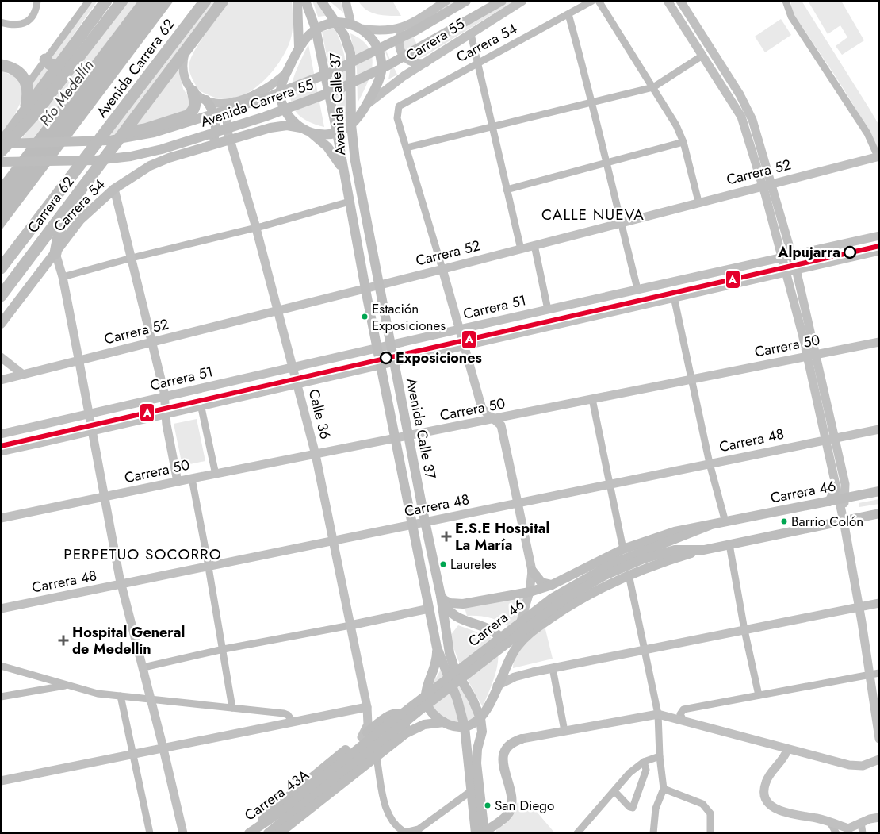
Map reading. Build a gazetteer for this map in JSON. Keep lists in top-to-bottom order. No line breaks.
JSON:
{"streets":{"highway":["Avenida Carrera 62","Carrera 62"],"main road":["Carrera 54","Avenida Carrera 55","Avenida Calle 37","Carrera 46","Carrera 43A"],"street":["Carrera 55","Carrera 52","Carrera 51","Carrera 50","Calle 36","Carrera 48"]},"crossings":[["Carrera 54","Calle 36"],["Avenida Carrera 62","Carrera 62"],["Avenida Calle 37","Carrera 52"],["Avenida Calle 37","Carrera 51"],["Avenida Calle 37","Carrera 50"],["Avenida Calle 37","Carrera 48"],["Avenida Calle 37","Carrera 46"],["Carrera 52","Calle 36"],["Carrera 51","Calle 36"],["Carrera 50","Calle 36"],["Calle 36","Carrera 48"],["Carrera 46","Carrera 43A"]],"districts":["CALLE NUEVA","PERPETUO SOCORRO"],"water":["Río Medellín"],"places":{"other":["Alpujarra","Estación Exposiciones","Exposiciones","Barrio Colón","Laureles","San Diego"],"health":["E.S.E Hospital La María","Hospital General de Medellin"]},"lines":["transit line A"]}
